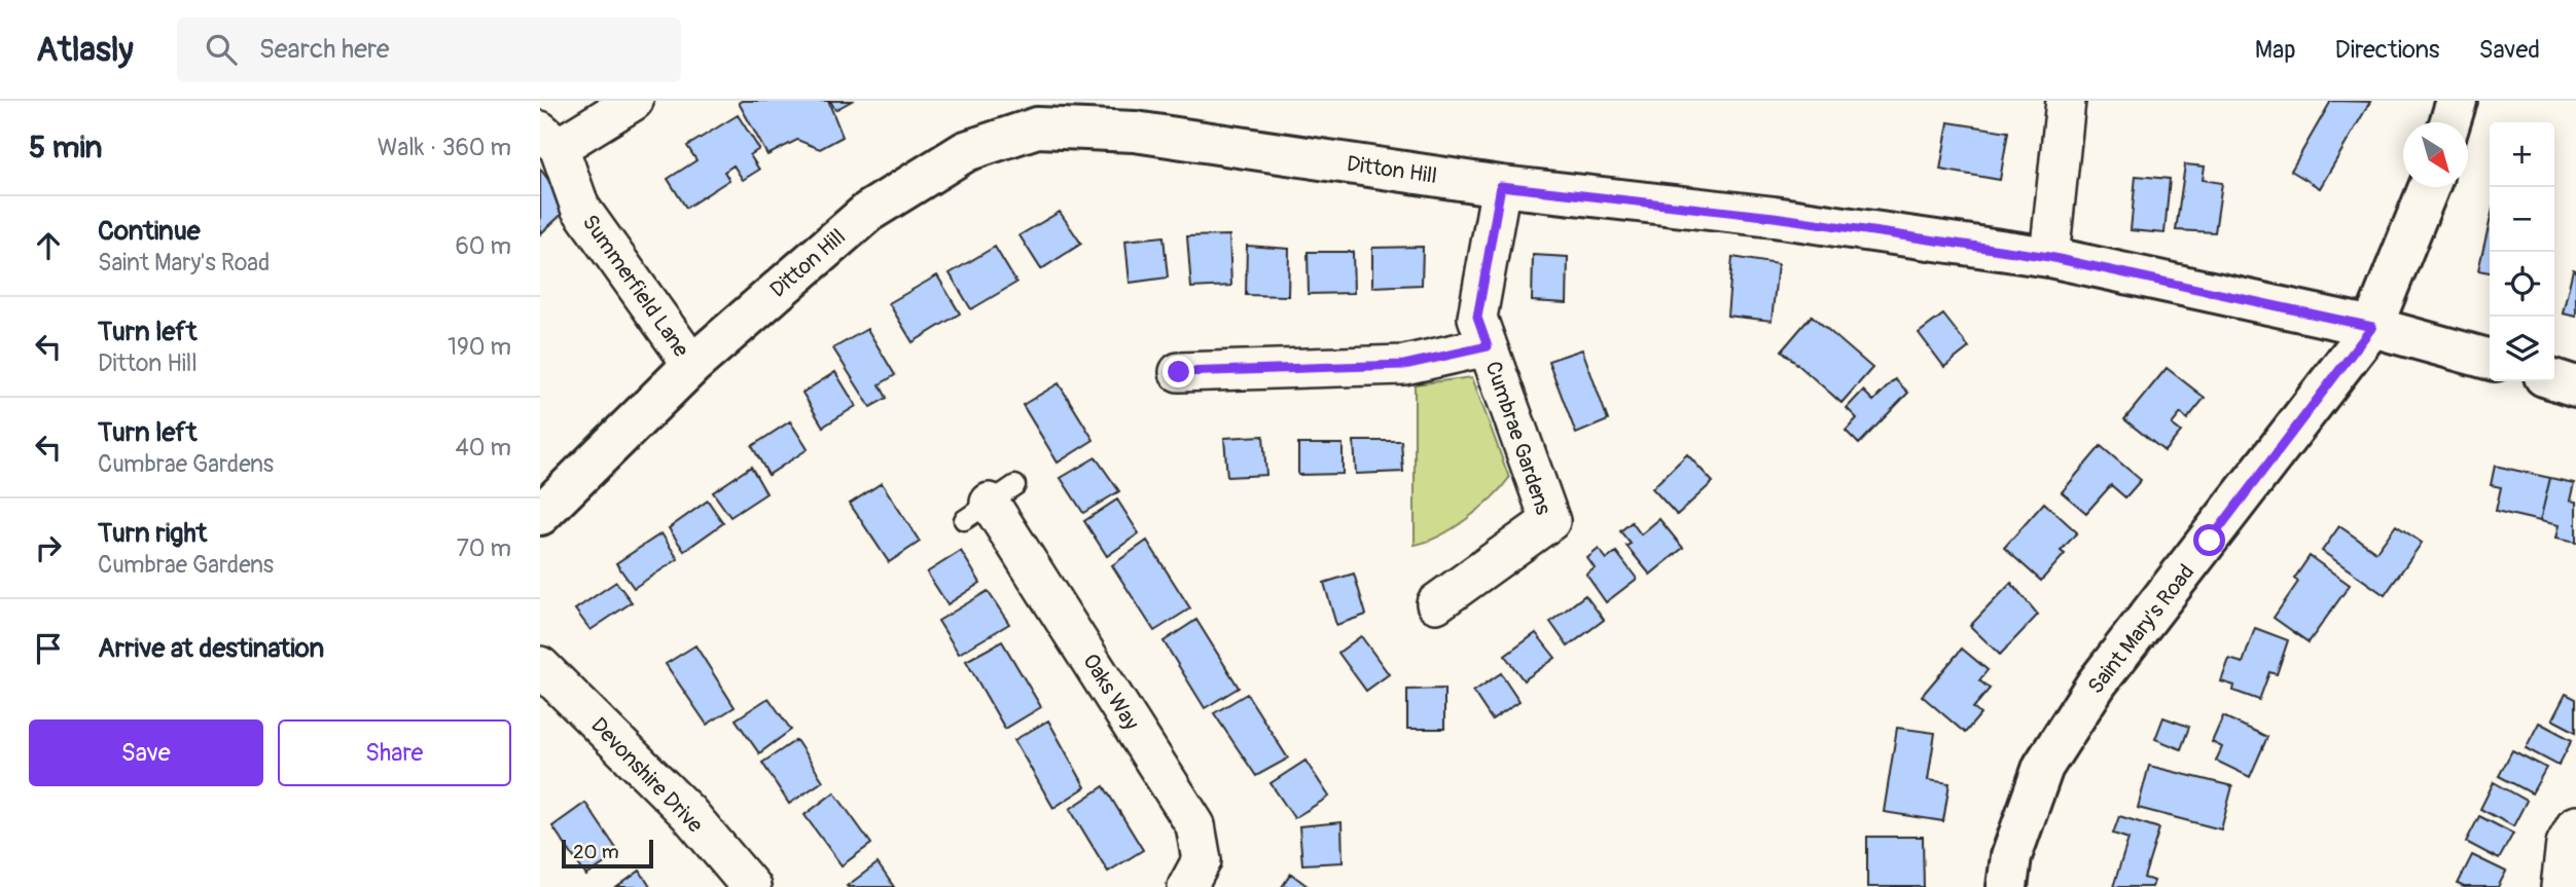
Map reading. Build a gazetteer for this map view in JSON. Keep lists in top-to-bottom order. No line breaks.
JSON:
{"streets":{"street":["Ditton Hill","Summerfield Lane","Cumbrae Gardens","Saint Mary's Road","Oaks Way","Devonshire Drive"]},"crossings":[["Ditton Hill","Summerfield Lane"],["Ditton Hill","Cumbrae Gardens"],["Ditton Hill","Saint Mary's Road"]],"scale_bar":"20 m","north":"bottom right","page":{"header":"Atlasly","search":"Search here","nav":["Map","Directions","Saved"],"heading":["5 min","Walk · 360 m"],"map_buttons":["+","−"],"list":[["Continue","Saint Mary's Road","60 m"],["Turn left","Ditton Hill","190 m"],["Turn left","Cumbrae Gardens","40 m"],["Turn right","Cumbrae Gardens","70 m"],"Arrive at destination"],"buttons":["Save","Share"],"scale":"20 m"}}
